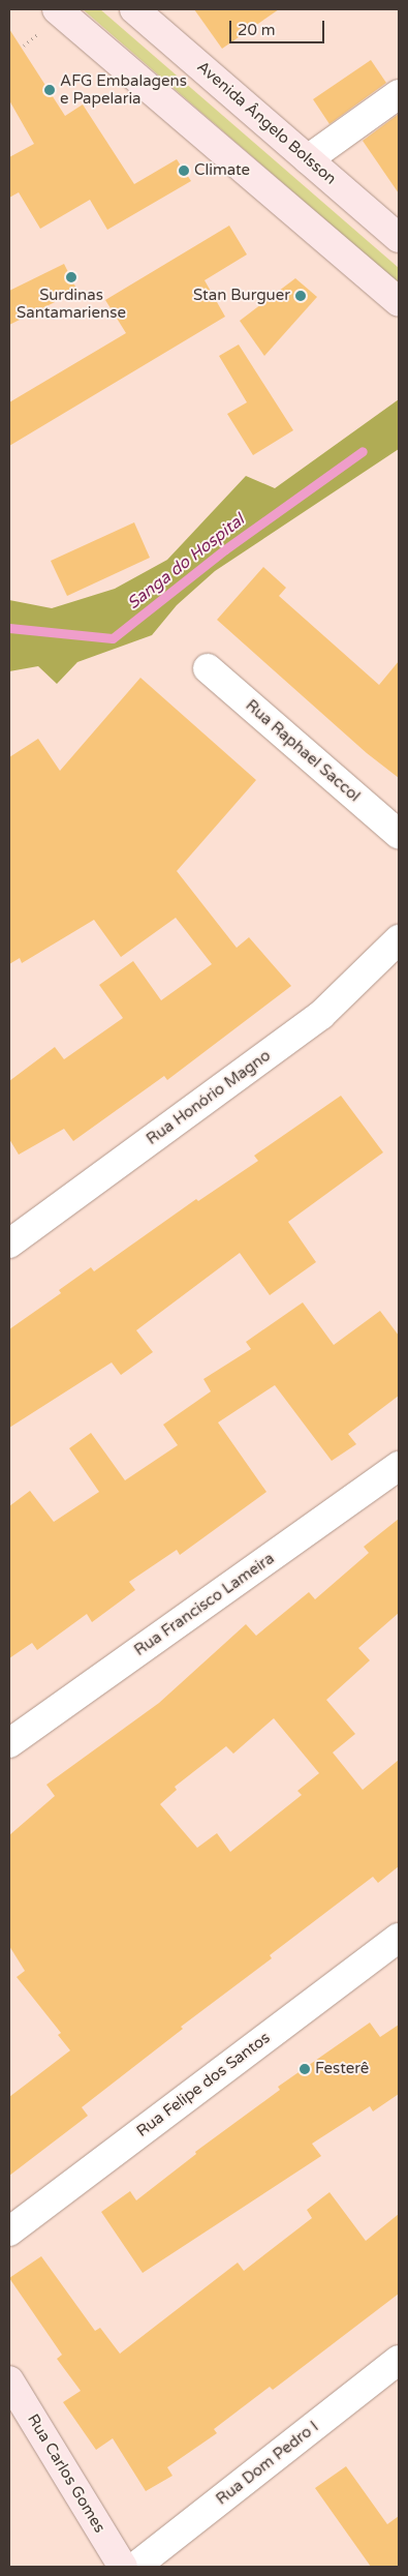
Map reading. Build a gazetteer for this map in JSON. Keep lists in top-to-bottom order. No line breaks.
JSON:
{"streets":{"main road":["Avenida Ângelo Bolsson","Rua Carlos Gomes"],"street":["Rua Raphael Saccol","Rua Honório Magno","Rua Francisco Lameira","Rua Felipe dos Santos","Rua Dom Pedro I"]},"water":["Sanga do Hospital"],"places":["AFG Embalagens e Papelaria","Climate","Surdinas Santamariense","Stan Burguer","Festerê"],"scale_bar":"20 m"}
